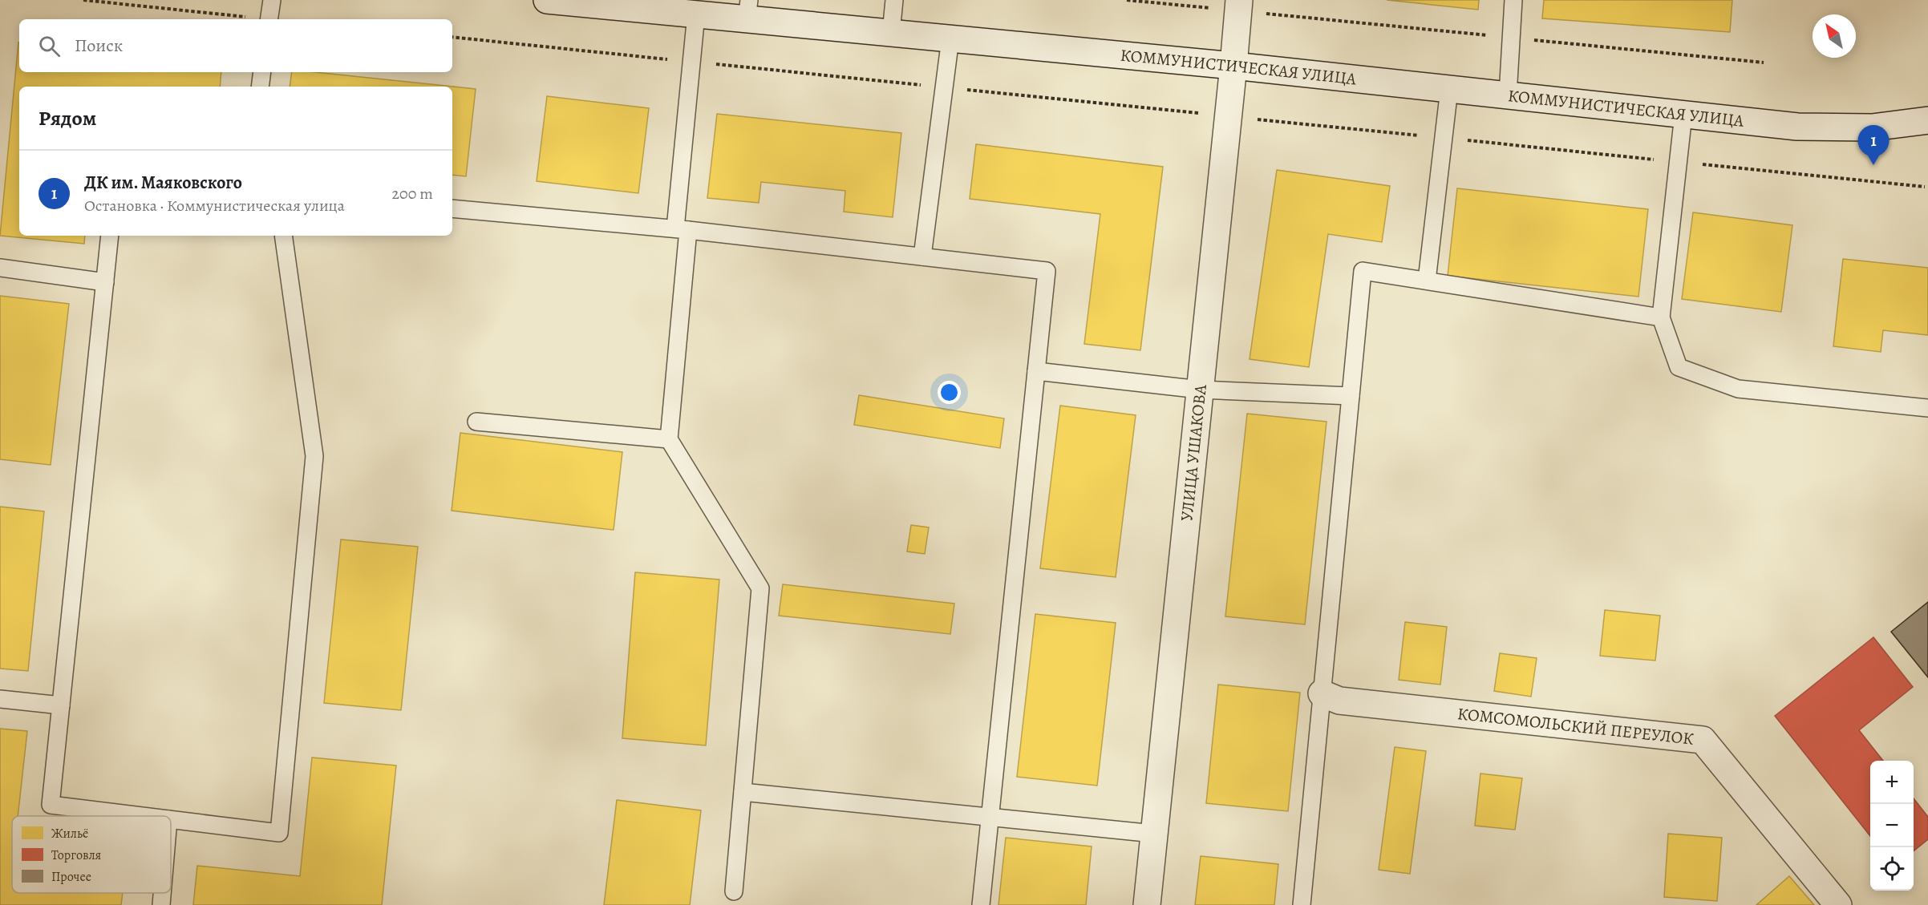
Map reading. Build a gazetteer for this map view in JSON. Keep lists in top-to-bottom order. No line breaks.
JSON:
{"streets":{"street":["КОММУНИСТИЧЕСКАЯ УЛИЦА","УЛИЦА УШАКОВА","КОМСОМОЛЬСКИЙ ПЕРЕУЛОК"]},"crossings":[["КОММУНИСТИЧЕСКАЯ УЛИЦА","УЛИЦА УШАКОВА"]],"legend":["Жильё","Торговля","Прочее"],"north":"top left","page":{"search":"Поиск","heading":"Рядом","pins":"1","list":[{"mark":"1","name":"ДК им. Маяковского","note":"Остановка · Коммунистическая улица","value":"200 m"}],"map_buttons":["+","−"]}}
